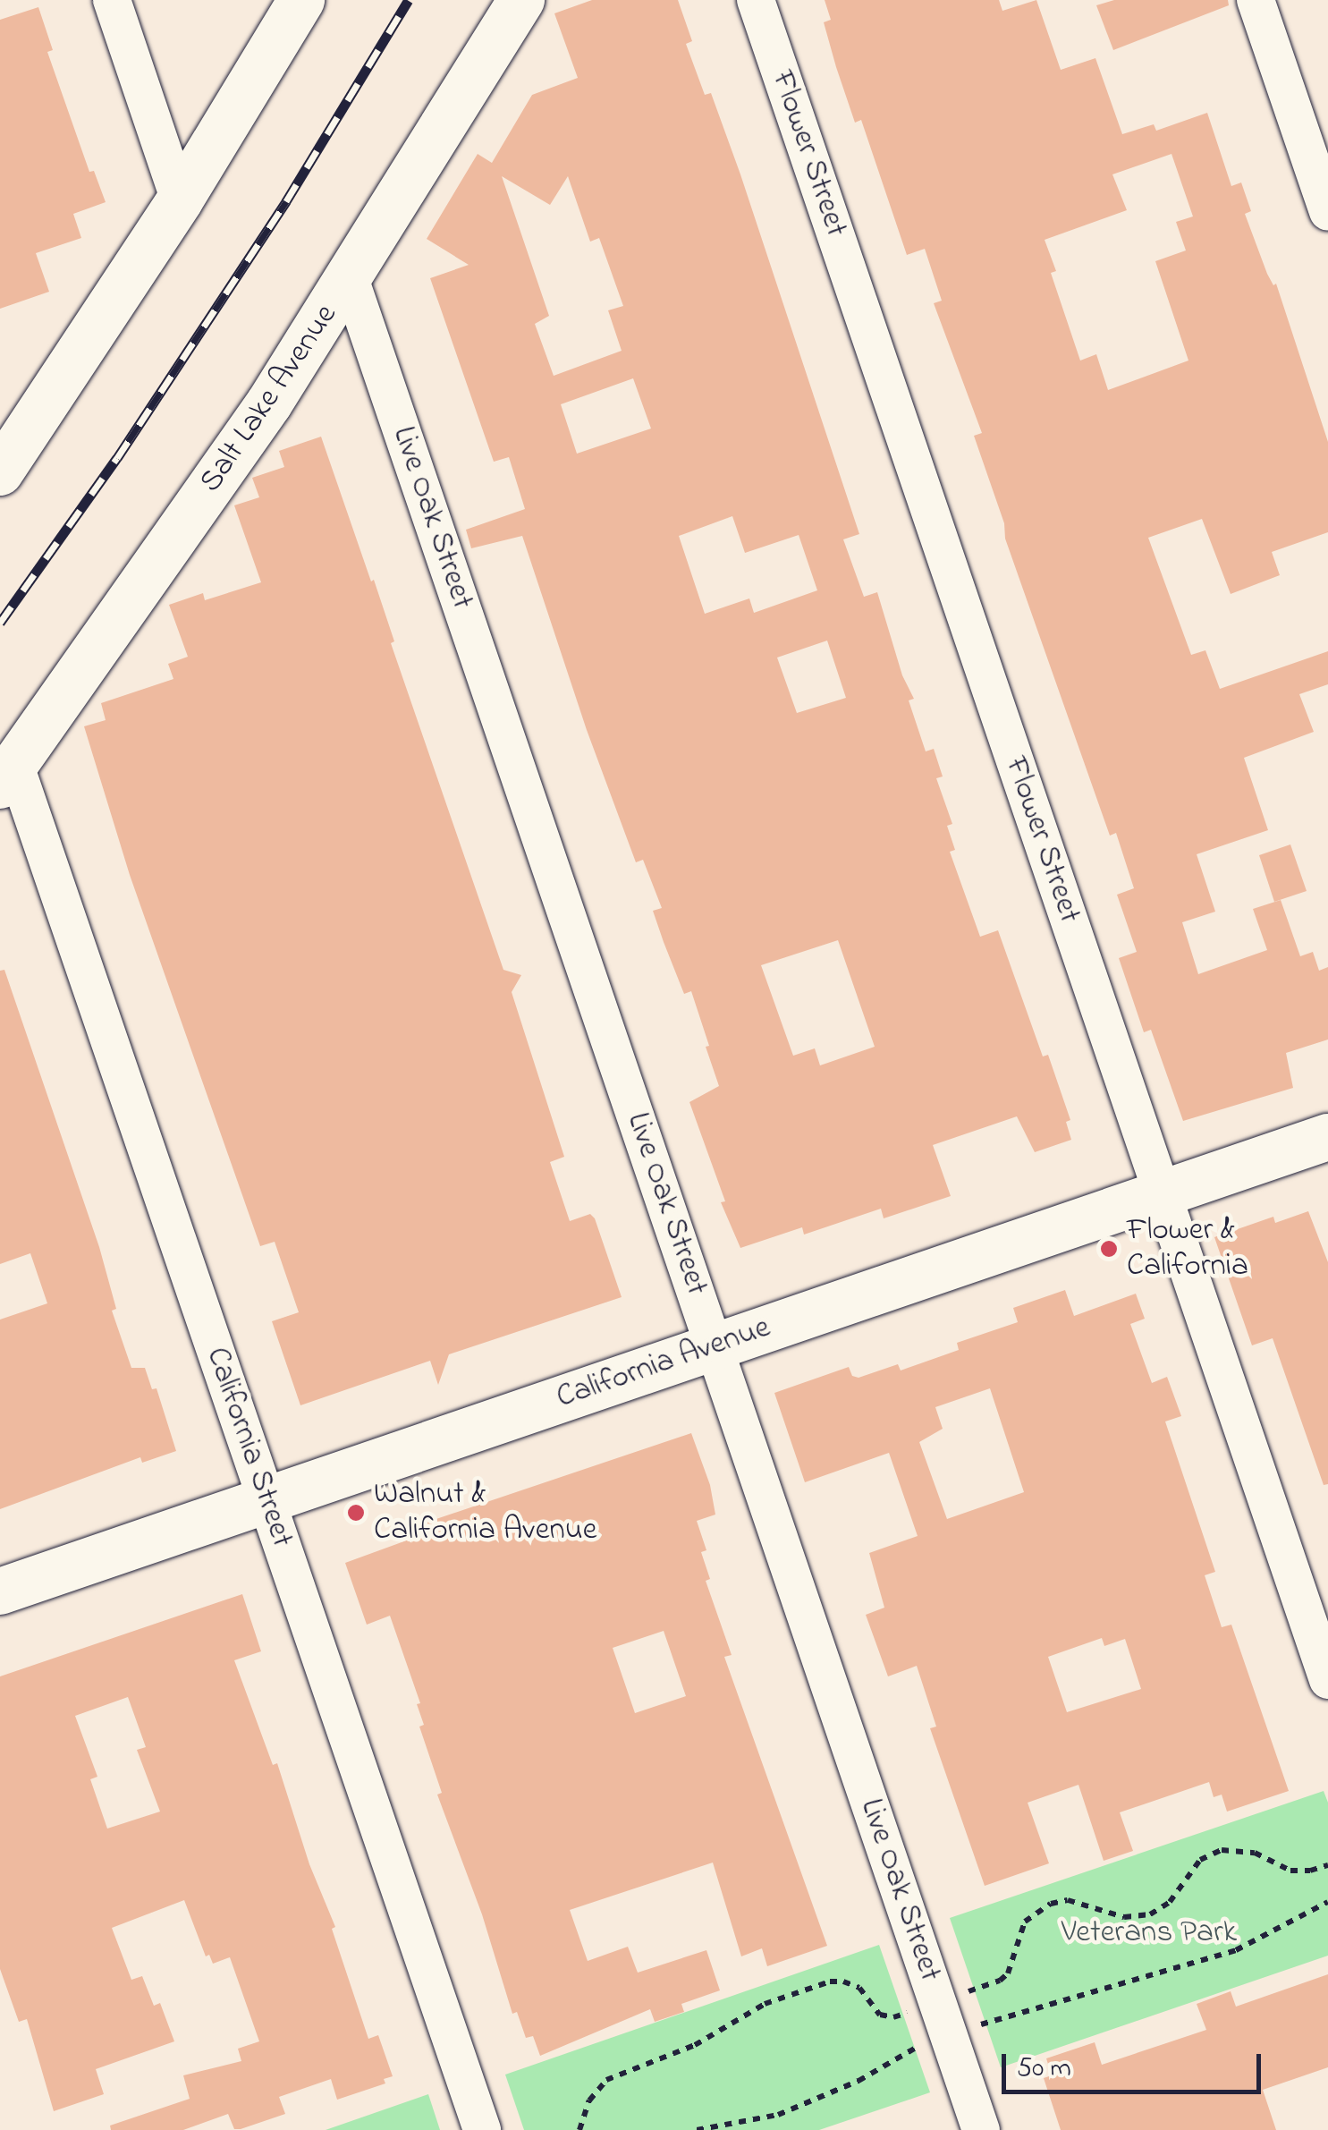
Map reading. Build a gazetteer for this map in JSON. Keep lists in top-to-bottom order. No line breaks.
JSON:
{"streets":{"street":["Flower Street","Salt Lake Avenue","Live Oak Street","California Avenue","California Street"]},"crossings":[["Flower Street","California Avenue"],["Salt Lake Avenue","Live Oak Street"],["Salt Lake Avenue","California Street"],["Live Oak Street","California Avenue"],["California Avenue","California Street"]],"parks":["Veterans Park"],"places":["Flower & California","Walnut & California Avenue"],"scale_bar":"50 m"}
